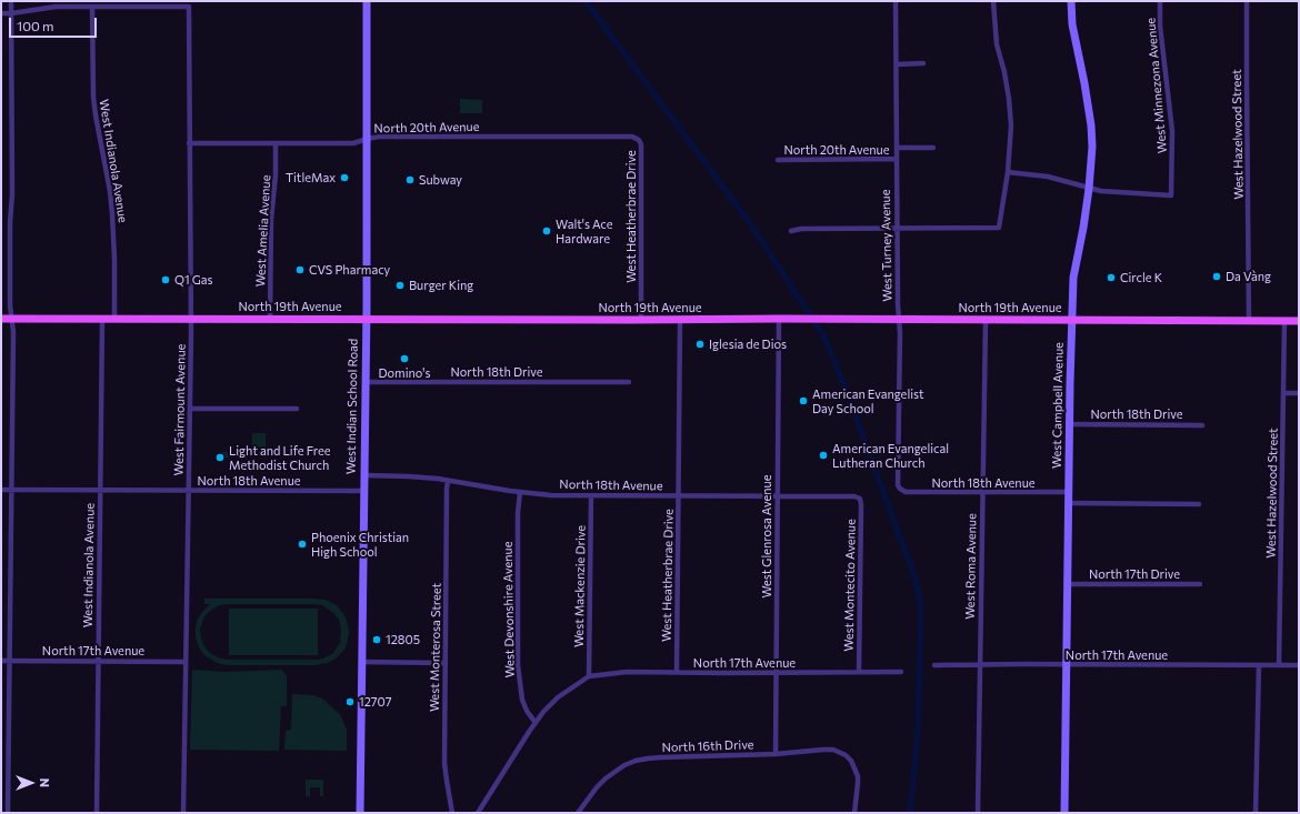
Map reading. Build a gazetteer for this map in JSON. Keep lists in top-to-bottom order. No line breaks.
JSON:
{"streets":{"main road":["North 19th Avenue"],"street":["West Minnezona Avenue","North 20th Avenue","West Hazelwood Street","West Indianola Avenue","West Heatherbrae Drive","West Amelia Avenue","West Turney Avenue","North 18th Drive","West Campbell Avenue","West Indian School Road","West Fairmount Avenue","North 18th Avenue","West Glenrosa Avenue","West Roma Avenue","North 17th Drive","West Montecito Avenue","West Mackenzie Drive","West Devonshire Avenue","West Monterosa Street","North 17th Avenue","North 16th Drive"]},"crossings":[["West Minnezona Avenue","West Campbell Avenue"],["North 20th Avenue","West Heatherbrae Drive"],["North 20th Avenue","West Amelia Avenue"],["North 20th Avenue","West Turney Avenue"],["North 20th Avenue","West Indian School Road"],["North 20th Avenue","West Fairmount Avenue"],["West Hazelwood Street","North 19th Avenue"],["West Hazelwood Street","North 17th Avenue"],["West Indianola Avenue","North 19th Avenue"],["West Indianola Avenue","West Fairmount Avenue"],["West Indianola Avenue","North 18th Avenue"],["West Indianola Avenue","North 17th Avenue"],["West Heatherbrae Drive","North 19th Avenue"],["West Heatherbrae Drive","North 18th Avenue"],["West Heatherbrae Drive","North 17th Avenue"],["West Amelia Avenue","North 19th Avenue"],["West Turney Avenue","North 19th Avenue"],["West Turney Avenue","North 18th Avenue"],["North 19th Avenue","West Campbell Avenue"],["North 19th Avenue","West Indian School Road"],["North 19th Avenue","West Fairmount Avenue"],["North 19th Avenue","West Glenrosa Avenue"],["North 19th Avenue","West Roma Avenue"],["North 18th Drive","West Campbell Avenue"],["North 18th Drive","West Indian School Road"],["West Campbell Avenue","North 18th Avenue"],["West Campbell Avenue","North 17th Drive"],["West Campbell Avenue","North 17th Avenue"],["West Indian School Road","North 18th Avenue"],["West Fairmount Avenue","North 18th Avenue"],["West Fairmount Avenue","North 17th Avenue"],["North 18th Avenue","West Glenrosa Avenue"],["North 18th Avenue","West Roma Avenue"],["North 18th Avenue","West Montecito Avenue"],["North 18th Avenue","West Mackenzie Drive"],["North 18th Avenue","West Devonshire Avenue"],["North 18th Avenue","West Monterosa Street"],["West Glenrosa Avenue","North 17th Avenue"],["West Glenrosa Avenue","North 16th Drive"],["West Roma Avenue","North 17th Avenue"],["West Montecito Avenue","North 17th Avenue"],["West Mackenzie Drive","North 17th Avenue"]],"places":["TitleMax","Subway","Walt's Ace Hardware","CVS Pharmacy","Da Vàng","Circle K","Q1 Gas","Burger King","Iglesia de Dios","Domino's","American Evangelist Day School","American Evangelical Lutheran Church","Light and Life Free Methodist Church","Phoenix Christian High School","12805","12707"],"scale_bar":"100 m","north":"right"}
